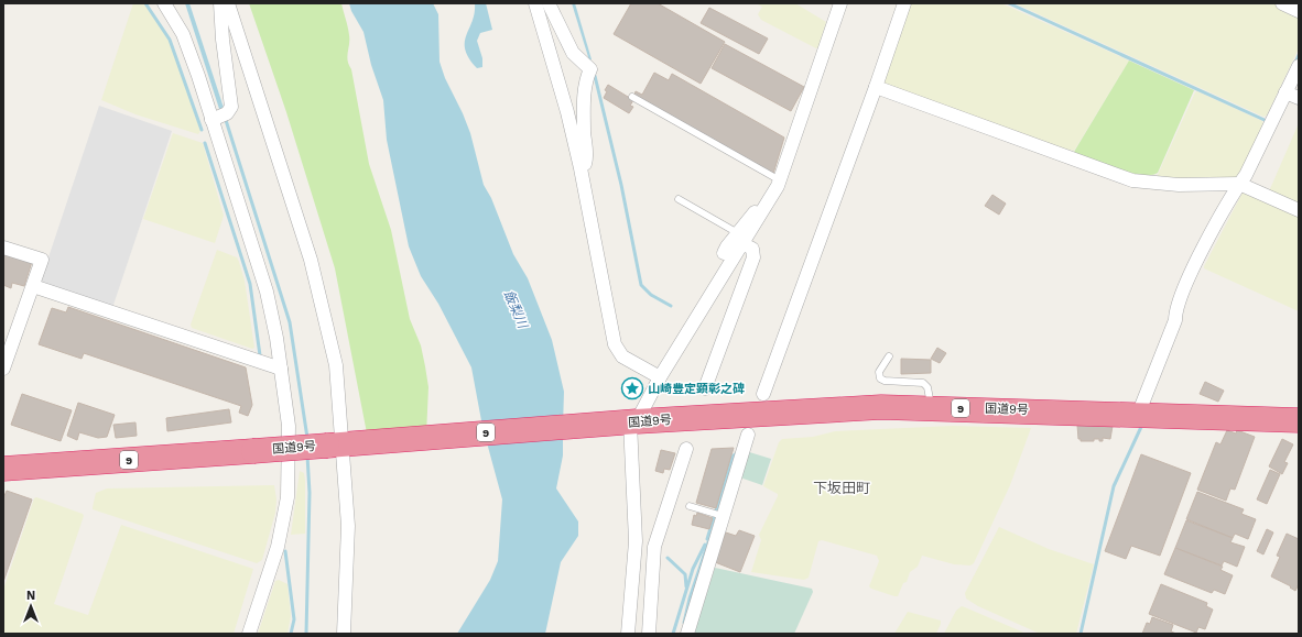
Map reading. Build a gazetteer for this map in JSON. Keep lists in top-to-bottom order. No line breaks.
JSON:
{"streets":{"highway":["9","国道9号"]},"districts":["下坂田町"],"water":["飯梨川"],"places":{"place":["山崎豊定顕彰之碑"]},"north":"top"}
